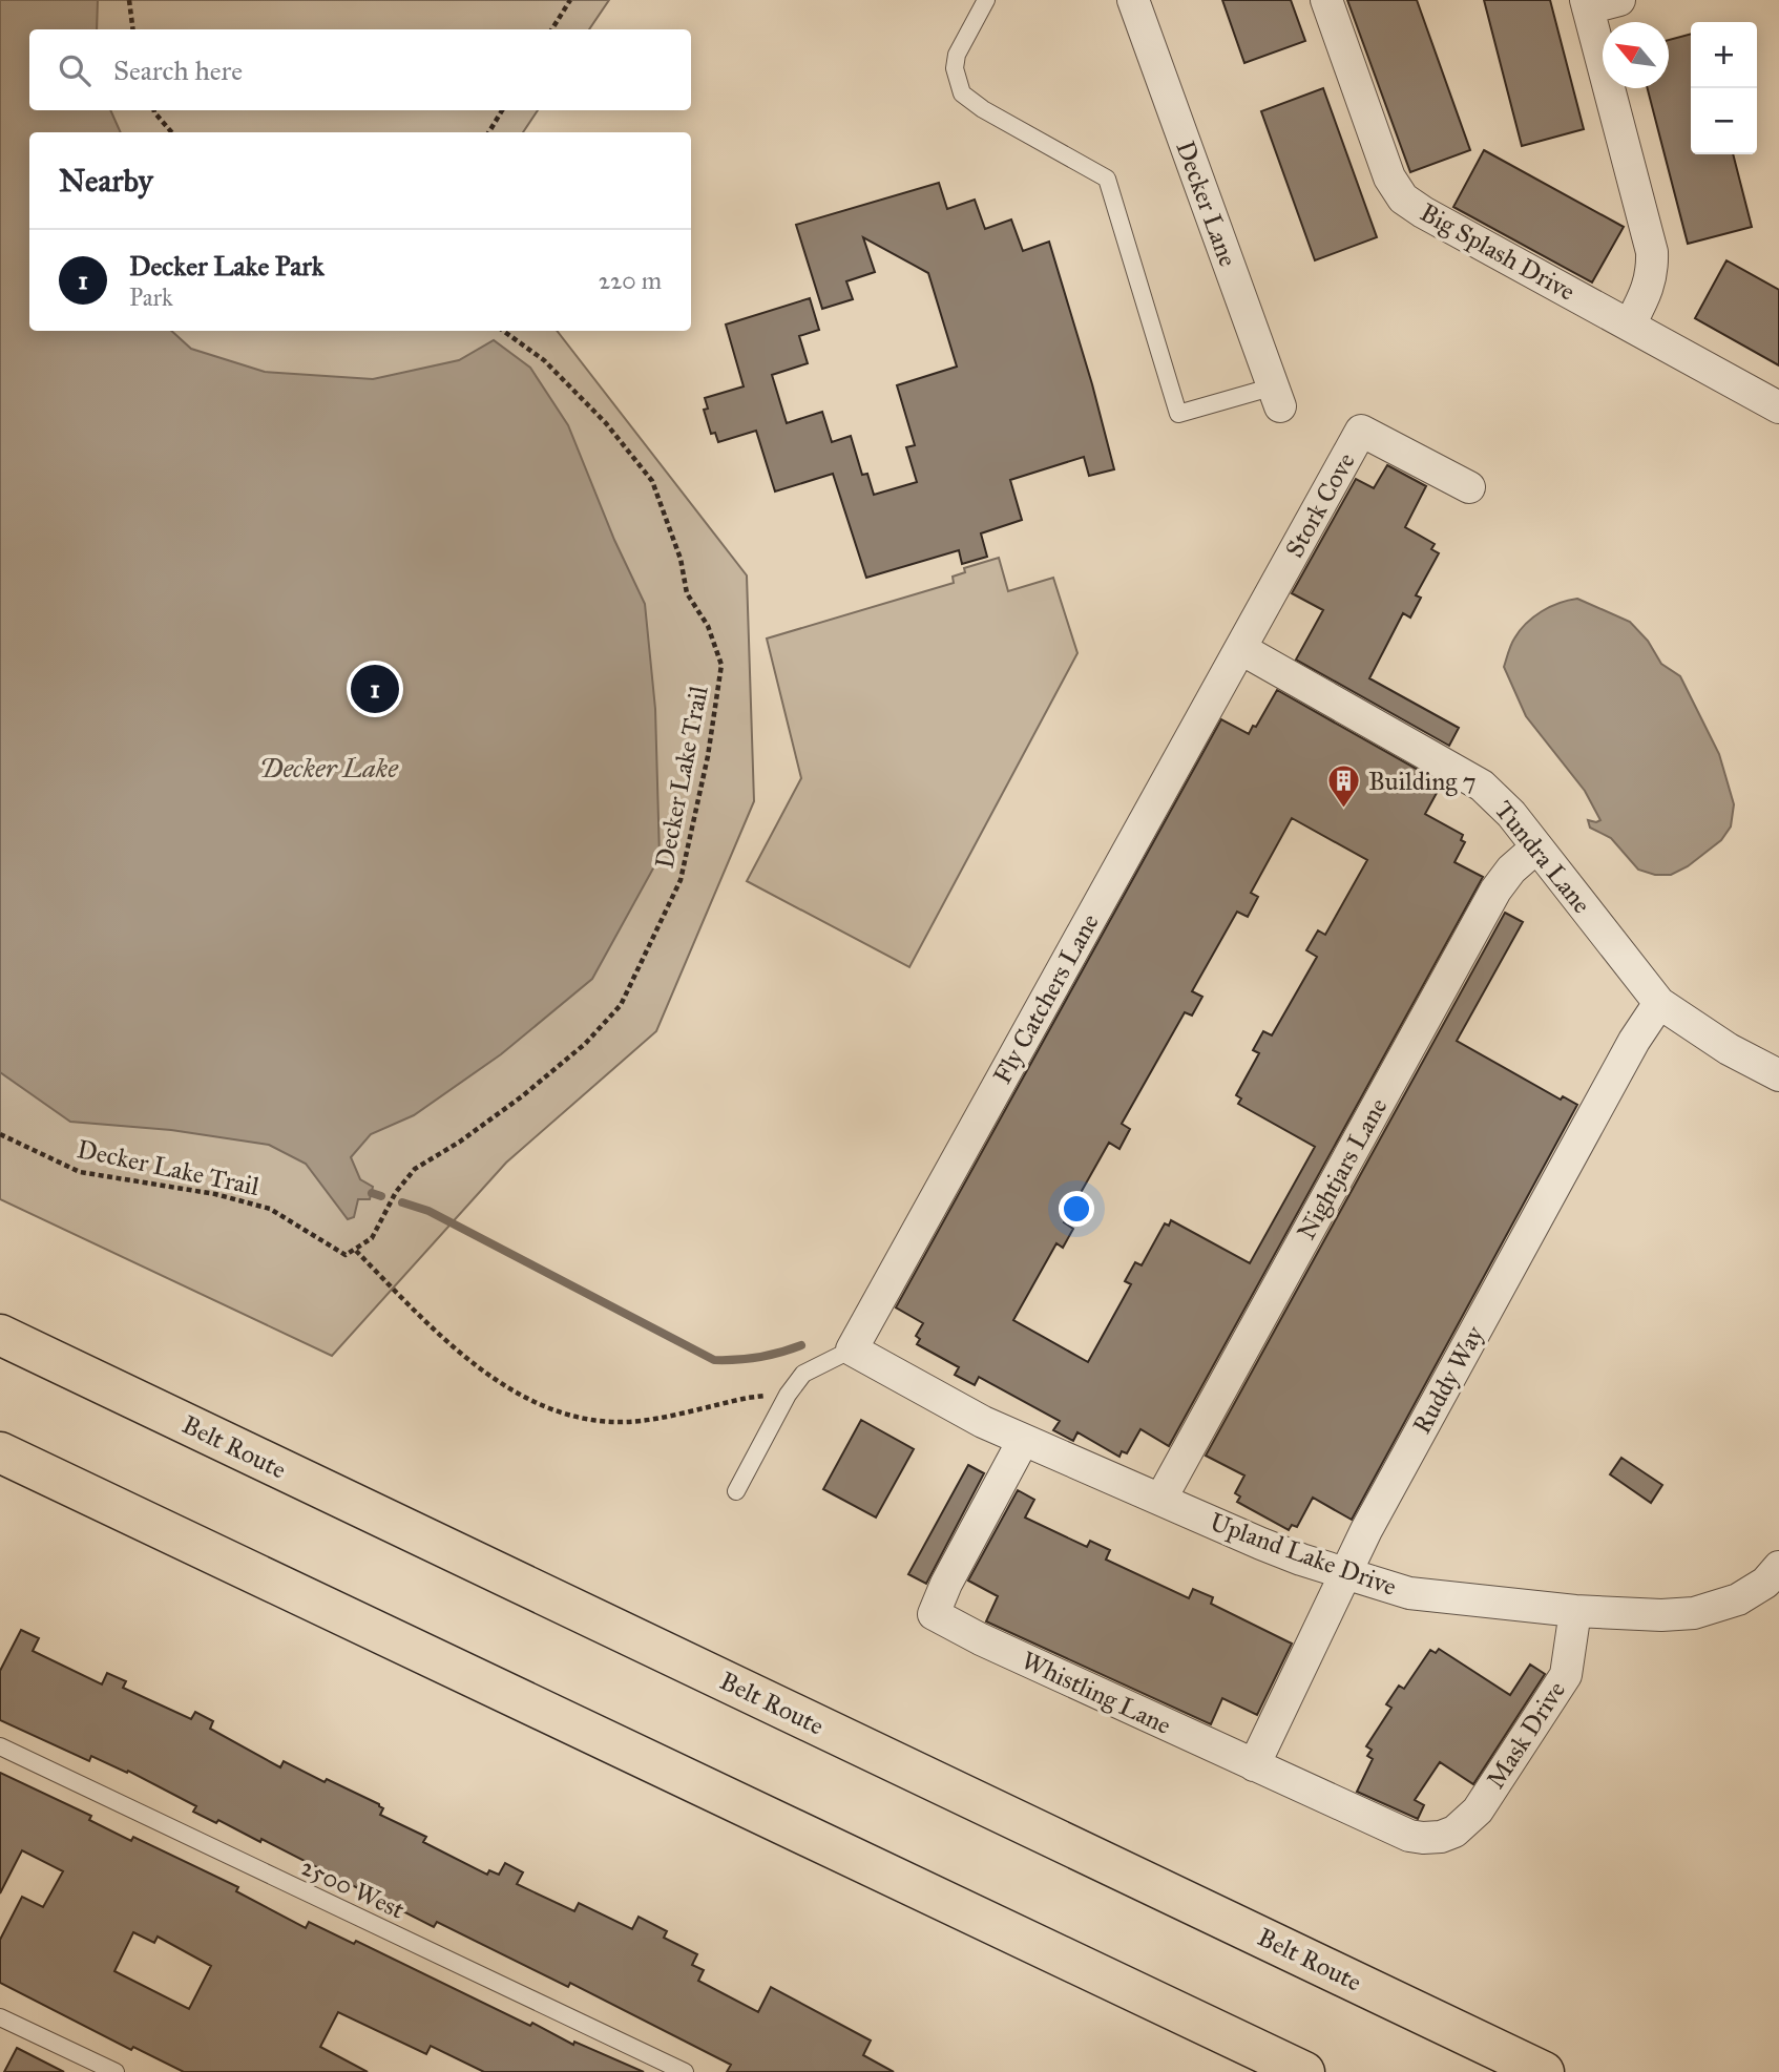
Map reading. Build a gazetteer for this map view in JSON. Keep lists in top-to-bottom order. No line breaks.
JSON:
{"streets":{"highway":["Belt Route"],"street":["Decker Lane","Big Splash Drive","Stork Cove","Tundra Lane","Fly Catchers Lane","Nightjars Lane","Ruddy Way","Upland Lake Drive","Whistling Lane","Mask Drive"],"lane":["2500 West"],"path":["Decker Lake Trail"]},"crossings":[["Stork Cove","Tundra Lane"],["Stork Cove","Fly Catchers Lane"],["Tundra Lane","Fly Catchers Lane"],["Tundra Lane","Nightjars Lane"],["Tundra Lane","Ruddy Way"],["Fly Catchers Lane","Upland Lake Drive"],["Nightjars Lane","Upland Lake Drive"],["Ruddy Way","Upland Lake Drive"],["Ruddy Way","Whistling Lane"],["Upland Lake Drive","Whistling Lane"],["Upland Lake Drive","Mask Drive"],["Whistling Lane","Mask Drive"]],"water":["Decker Lake"],"places":{"building":["Building 7"]},"north":"top left","page":{"map_buttons":["+","−"],"search":"Search here","heading":"Nearby","list":[{"mark":"1","name":"Decker Lake Park","note":"Park","value":"220 m"}],"pins":"1"}}
